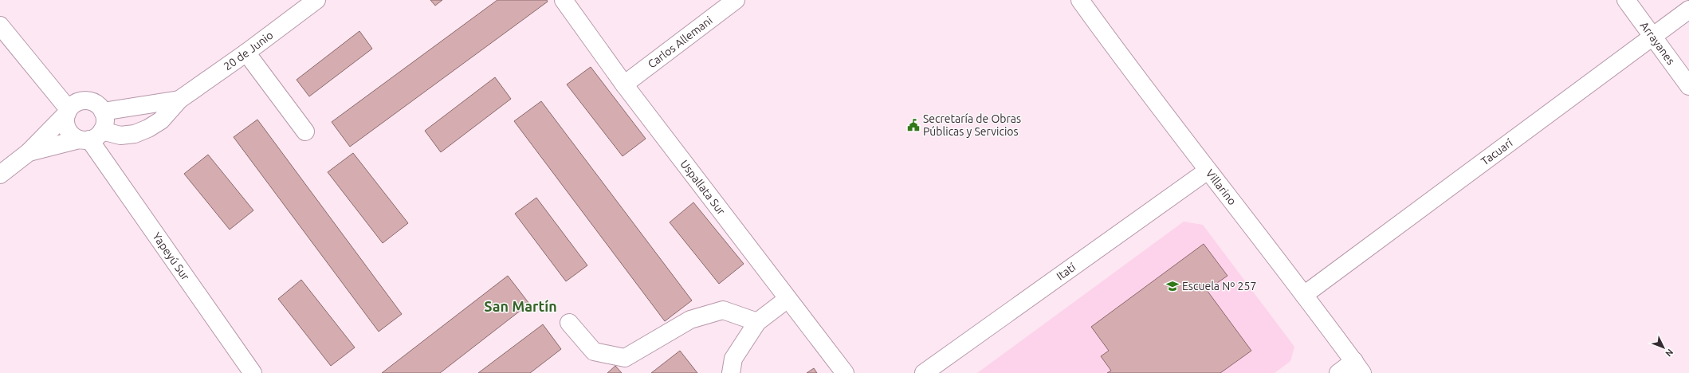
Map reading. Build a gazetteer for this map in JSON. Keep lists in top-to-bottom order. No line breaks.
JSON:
{"streets":{"street":["Carlos Allemani","Arrayanes","20 de Junio","Tacuarí","Uspallata Sur","Villarino","Yapeyú Sur","Itatí"]},"crossings":[["Carlos Allemani","Uspallata Sur"],["Arrayanes","Tacuarí"],["20 de Junio","Yapeyú Sur"],["Tacuarí","Villarino"],["Villarino","Itatí"]],"districts":["San Martín"],"places":{"public building":["Secretaría de Obras Públicas y Servicios"],"school or university":["Escuela Nº 257"]},"north":"bottom right"}
